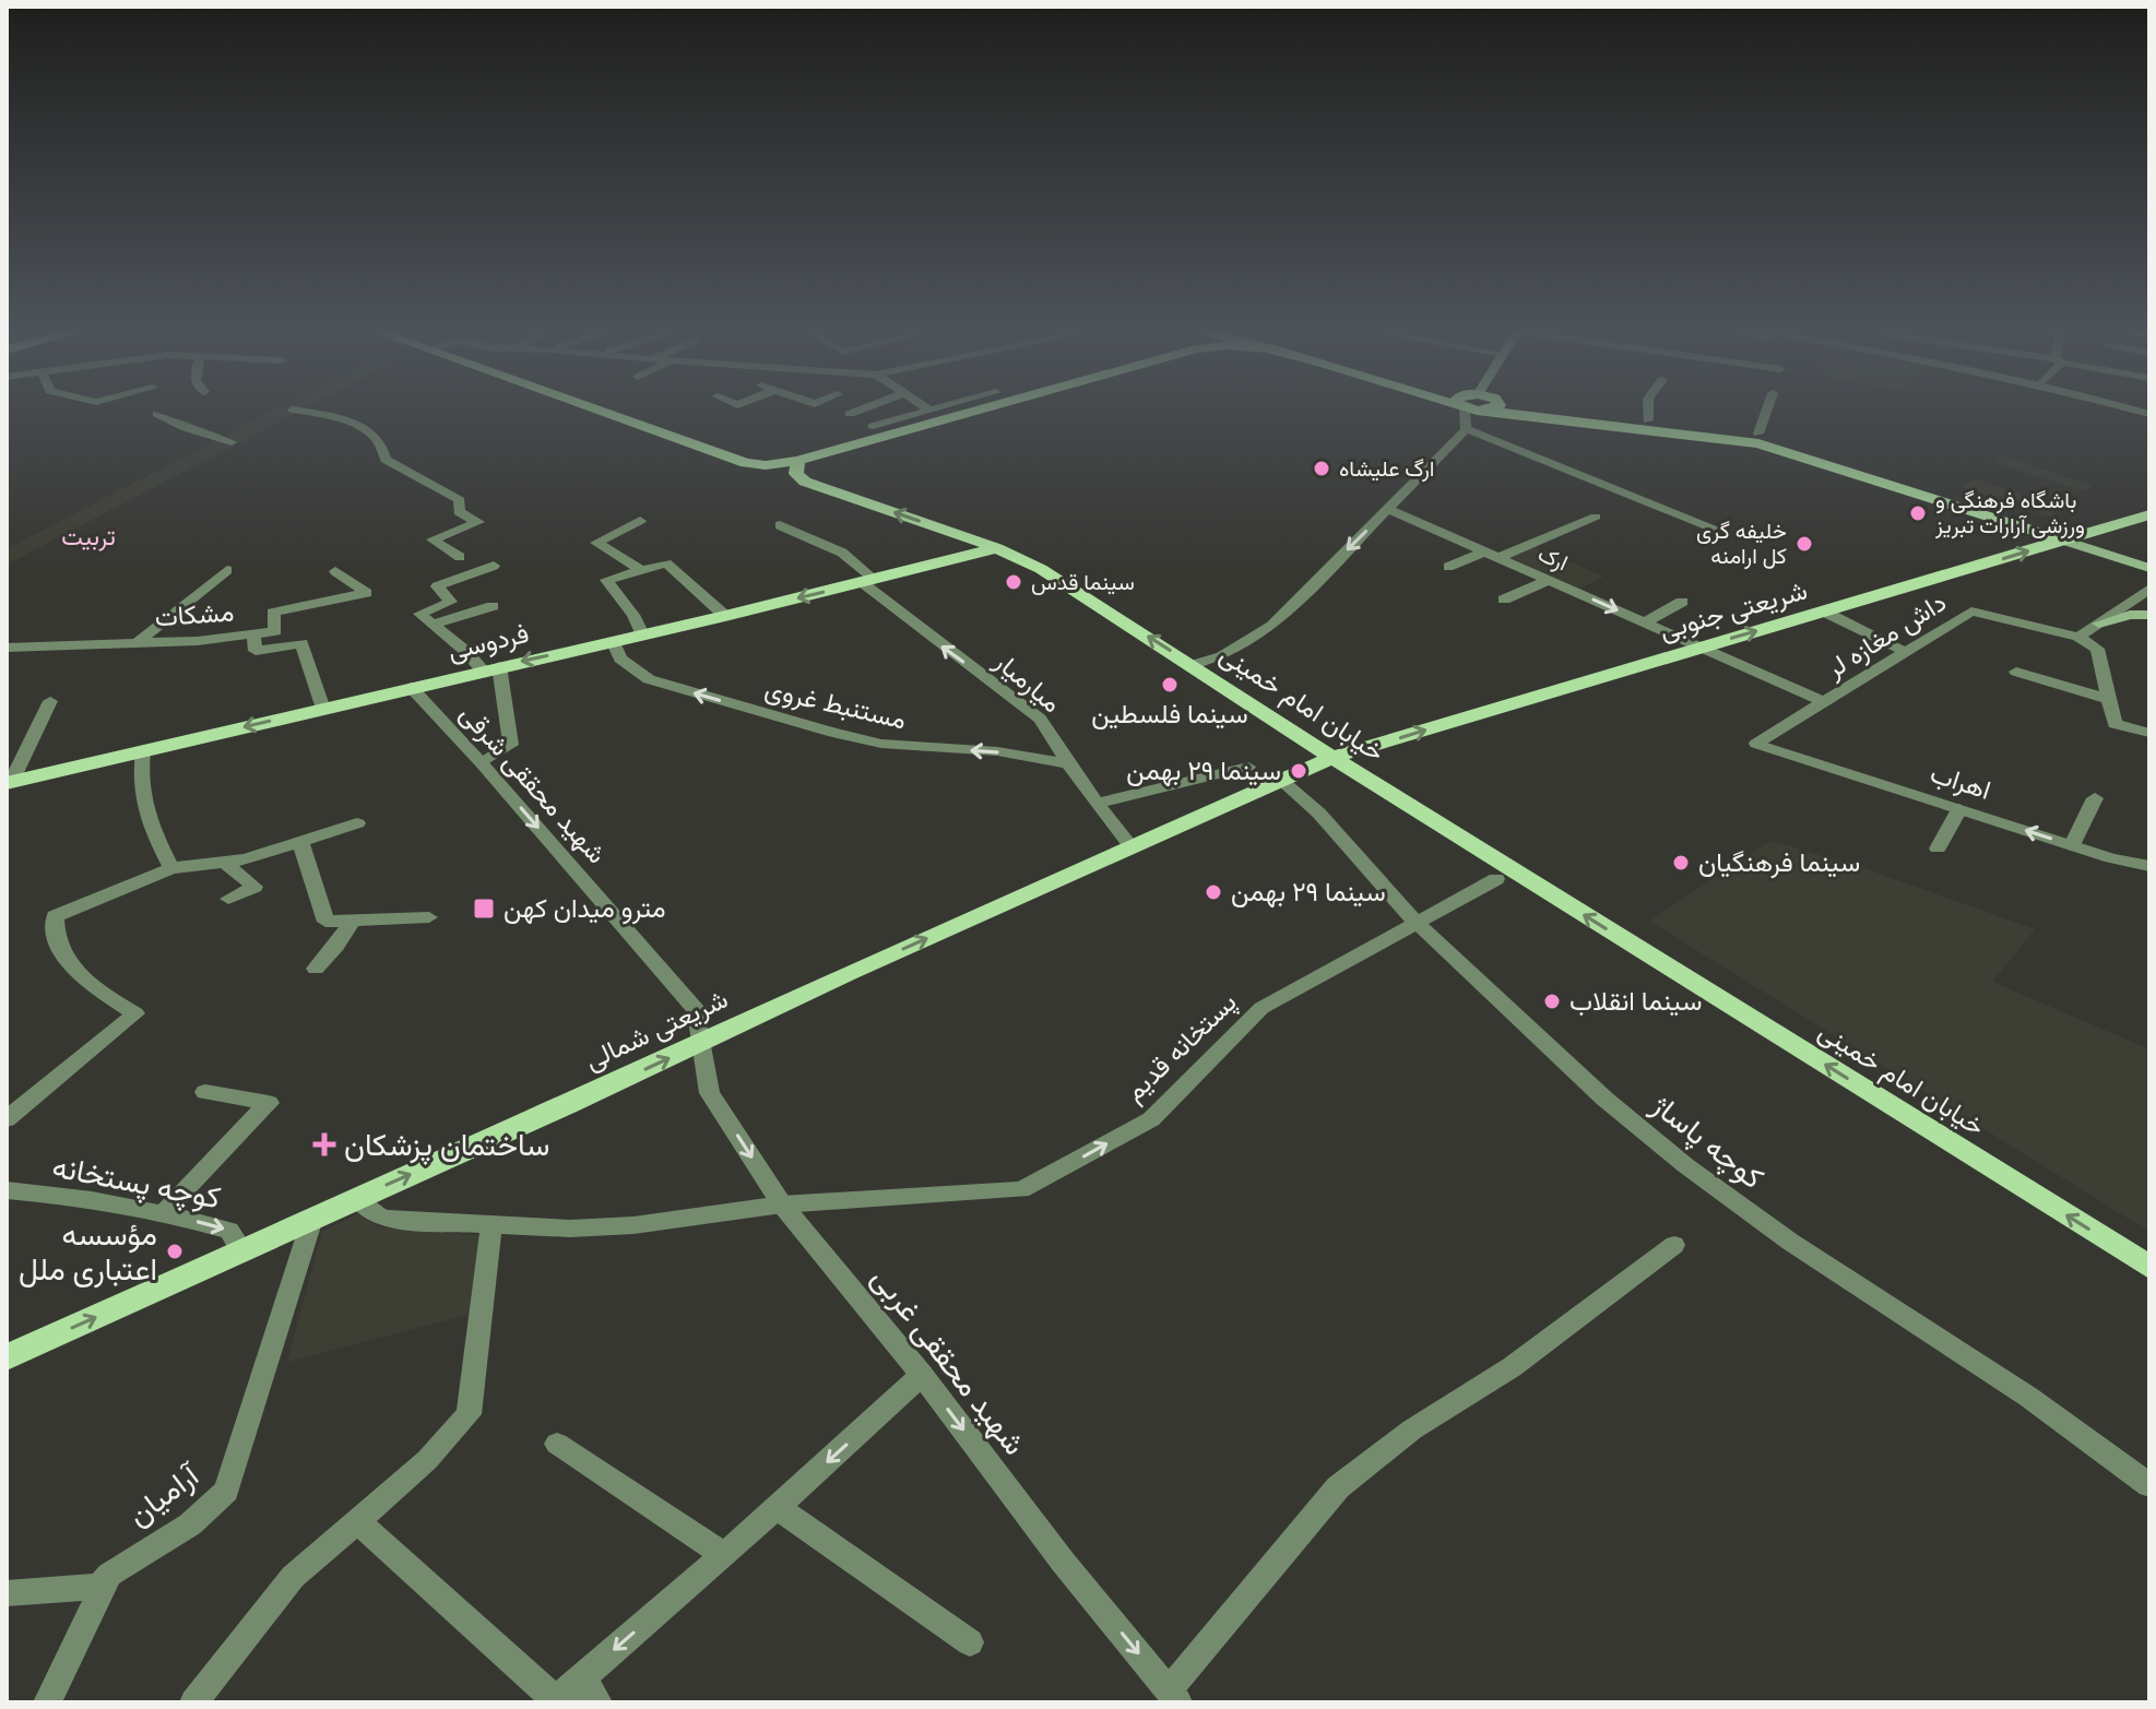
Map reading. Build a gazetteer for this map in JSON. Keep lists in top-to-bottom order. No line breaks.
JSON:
{"streets":{"main road":["شریعتی جنوبی","فردوسی","خیابان امام خمینی","شریعتی شمالی"],"street":["ارک","مشکات","داش مغازه لر","میارمیار","مستنبط غروی","اهراب","شهید محققی شرقی","پستخانه قدیم","کوچه پاساژ","کوچه پستخانه","شهید محققی غربی","آرامیان"]},"crossings":[["ارک","شریعتی جنوبی"],["ارک","داش مغازه لر"],["شریعتی جنوبی","خیابان امام خمینی"],["شریعتی جنوبی","شریعتی شمالی"],["مشکات","فردوسی"],["داش مغازه لر","اهراب"],["فردوسی","میارمیار"],["فردوسی","خیابان امام خمینی"],["فردوسی","مستنبط غروی"],["فردوسی","شهید محققی شرقی"],["میارمیار","مستنبط غروی"],["میارمیار","شریعتی شمالی"],["خیابان امام خمینی","شریعتی شمالی"],["شهید محققی شرقی","شریعتی شمالی"],["شهید محققی شرقی","شهید محققی غربی"],["شریعتی شمالی","پستخانه قدیم"],["شریعتی شمالی","کوچه پاساژ"],["شریعتی شمالی","کوچه پستخانه"],["شریعتی شمالی","شهید محققی غربی"],["شریعتی شمالی","آرامیان"],["پستخانه قدیم","کوچه پاساژ"],["پستخانه قدیم","شهید محققی غربی"]],"one_way":["شریعتی جنوبی","فردوسی","میارمیار","خیابان امام خمینی","مستنبط غروی","شهید محققی شرقی","شریعتی شمالی","پستخانه قدیم","شهید محققی غربی"],"districts":["تربیت"],"places":{"other":["ارگ علیشاه","باشگاه فرهنگی و ورزشی آرارات تبریز","خلیفه گری کل ارامنه","سینما قدس","سینما فلسطین","سینما ٢٩ بهمن","سینما فرهنگیان","سینما ۲۹ بهمن","سینما انقلاب","مؤسسه اعتباری ملل"],"transit":["مترو میدان کهن"],"health":["ساختمان پزشکان"]}}
